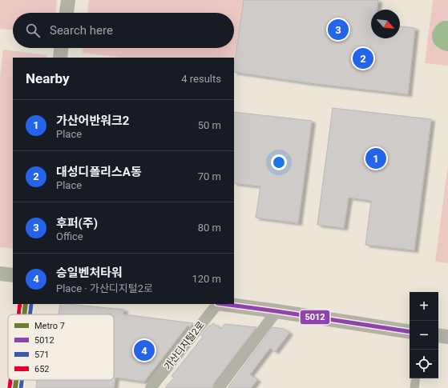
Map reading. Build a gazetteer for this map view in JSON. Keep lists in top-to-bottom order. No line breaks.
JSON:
{"streets":{"street":["가산디지털2로"]},"lines":["metro line 7","transit line 5012","transit line 571","transit line 652"],"legend":["Metro 7","5012","571","652"],"north":"bottom right","page":{"search":"Search here","pins":["3","2","1","4"],"heading":["Nearby","4 results"],"list":[{"mark":"1","name":"가산어반워크2","note":"Place","value":"50 m"},{"mark":"2","name":"대성디폴리스A동","note":"Place","value":"70 m"},{"mark":"3","name":"후퍼(주)","note":"Office","value":"80 m"},{"mark":"4","name":"승일벤처타워","note":"Place · 가산디지털2로","value":"120 m"}],"map_buttons":["+","−"]}}
